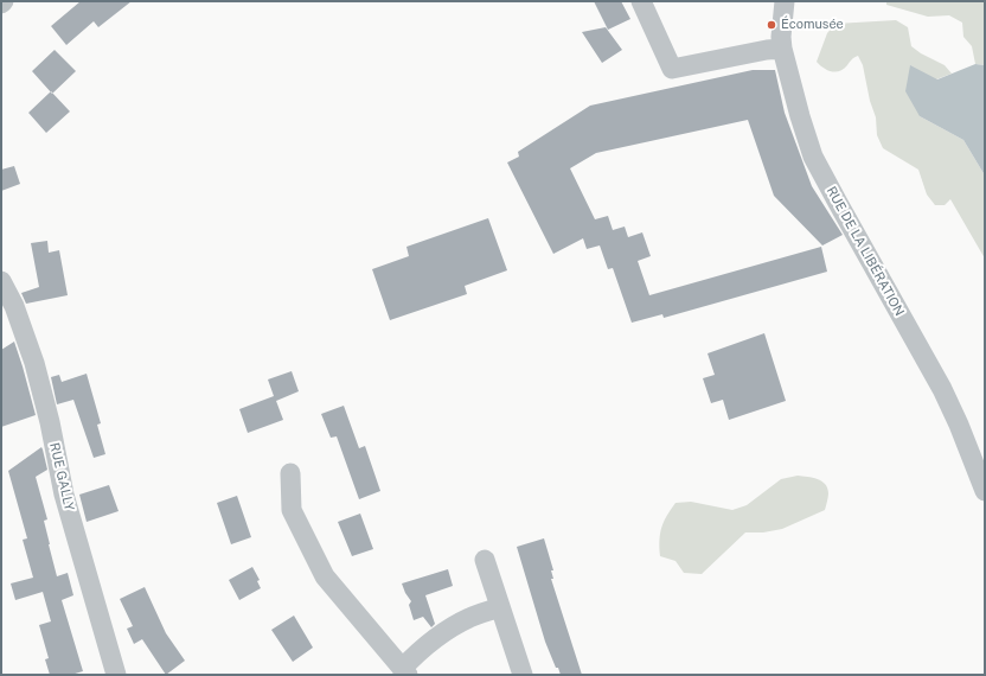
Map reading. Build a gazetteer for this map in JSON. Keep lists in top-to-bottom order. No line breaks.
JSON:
{"streets":{"street":["RUE DE LA LIBÉRATION","RUE GALLY"]},"places":["Écomusée"]}
